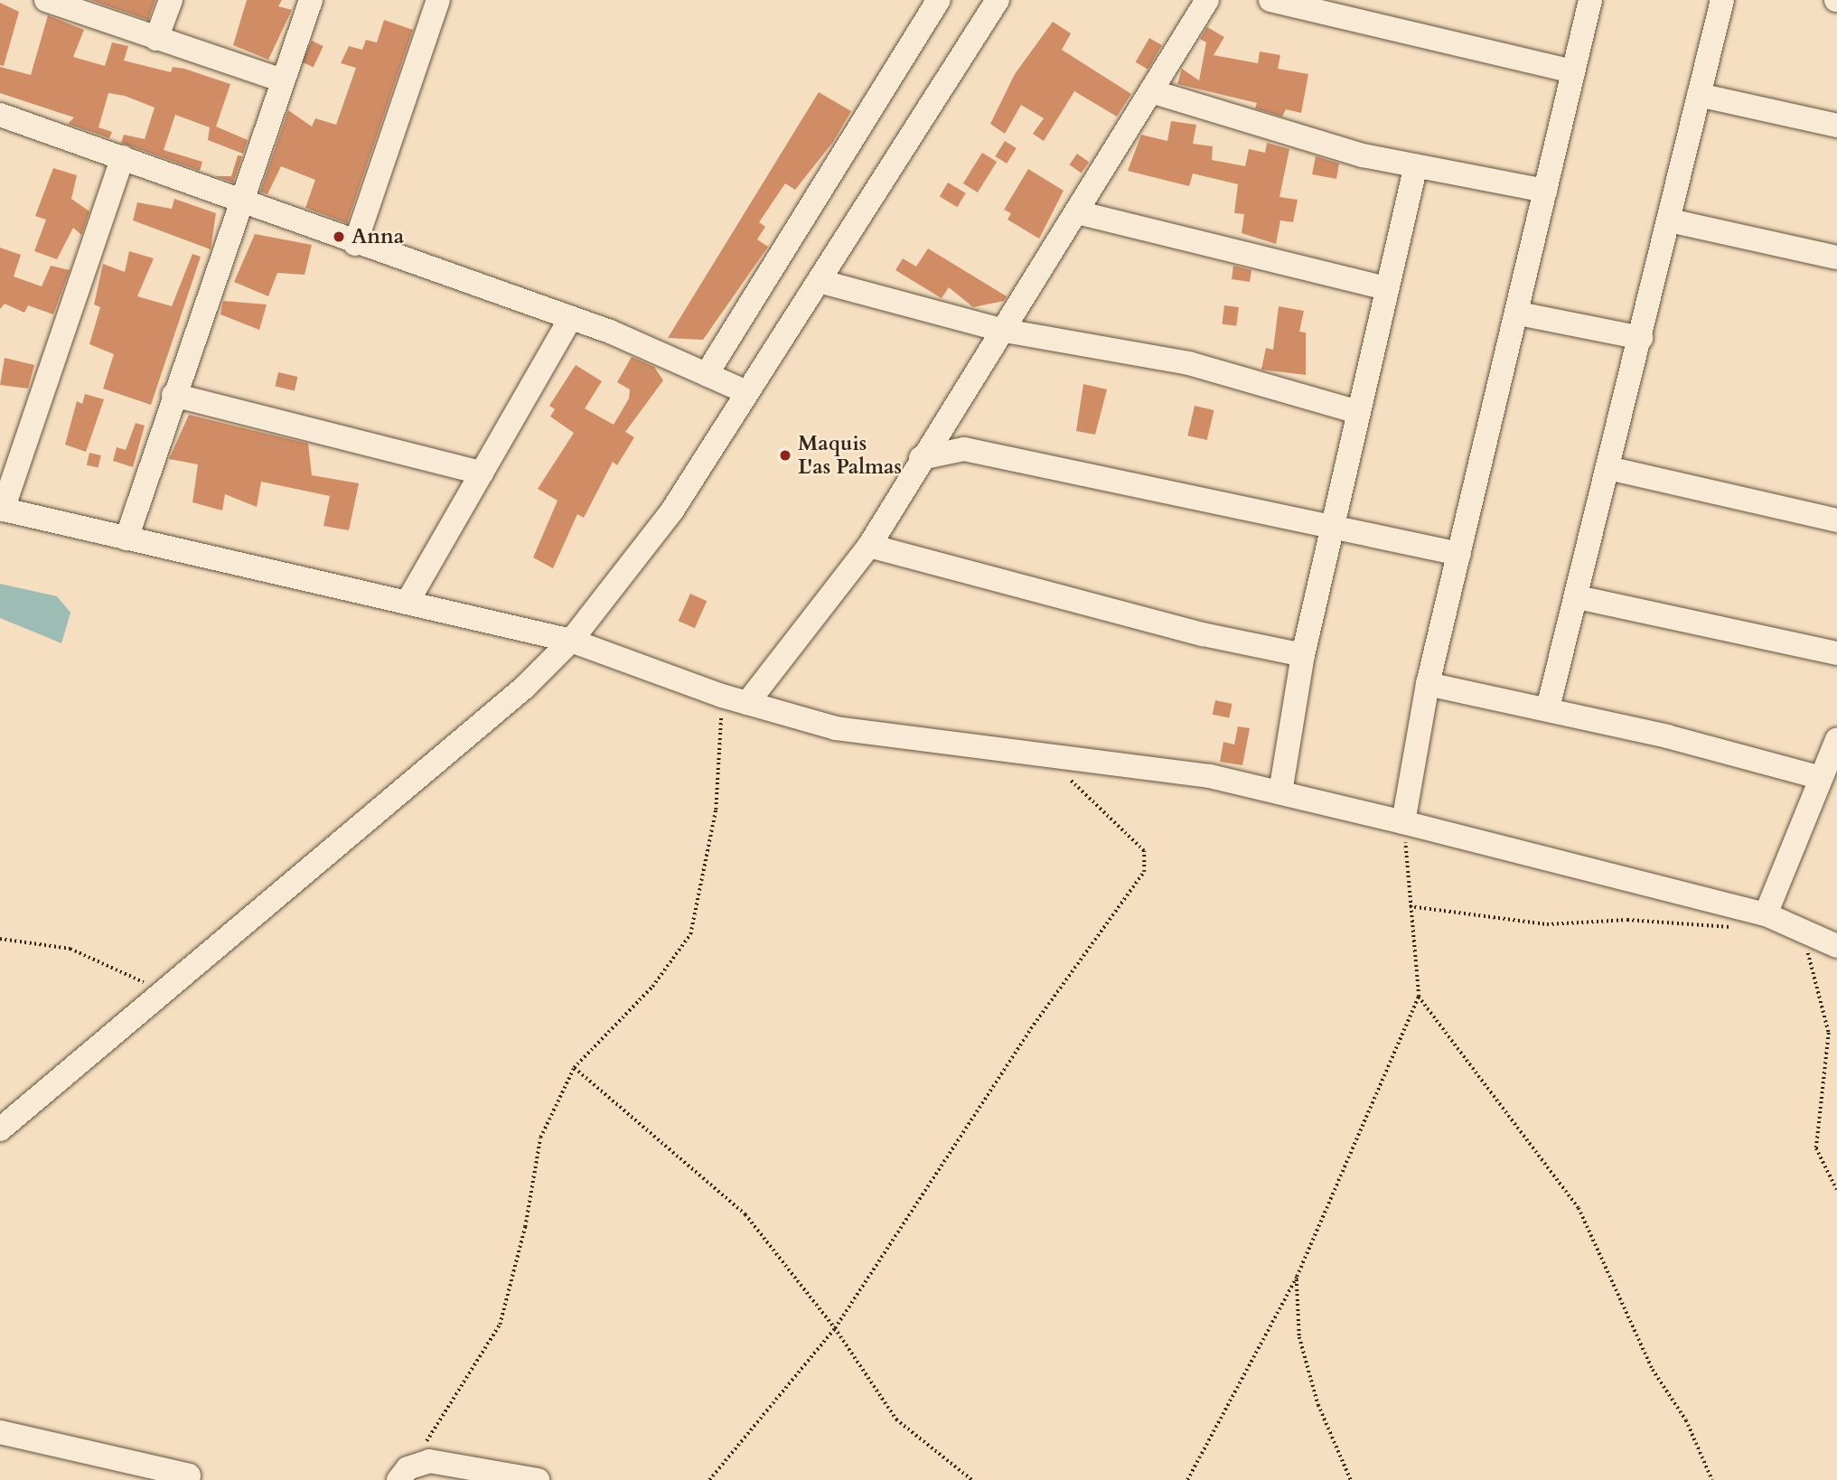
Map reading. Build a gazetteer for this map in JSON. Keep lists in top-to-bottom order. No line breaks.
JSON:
{"places":["Anna","Maquis L'as Palmas"]}
